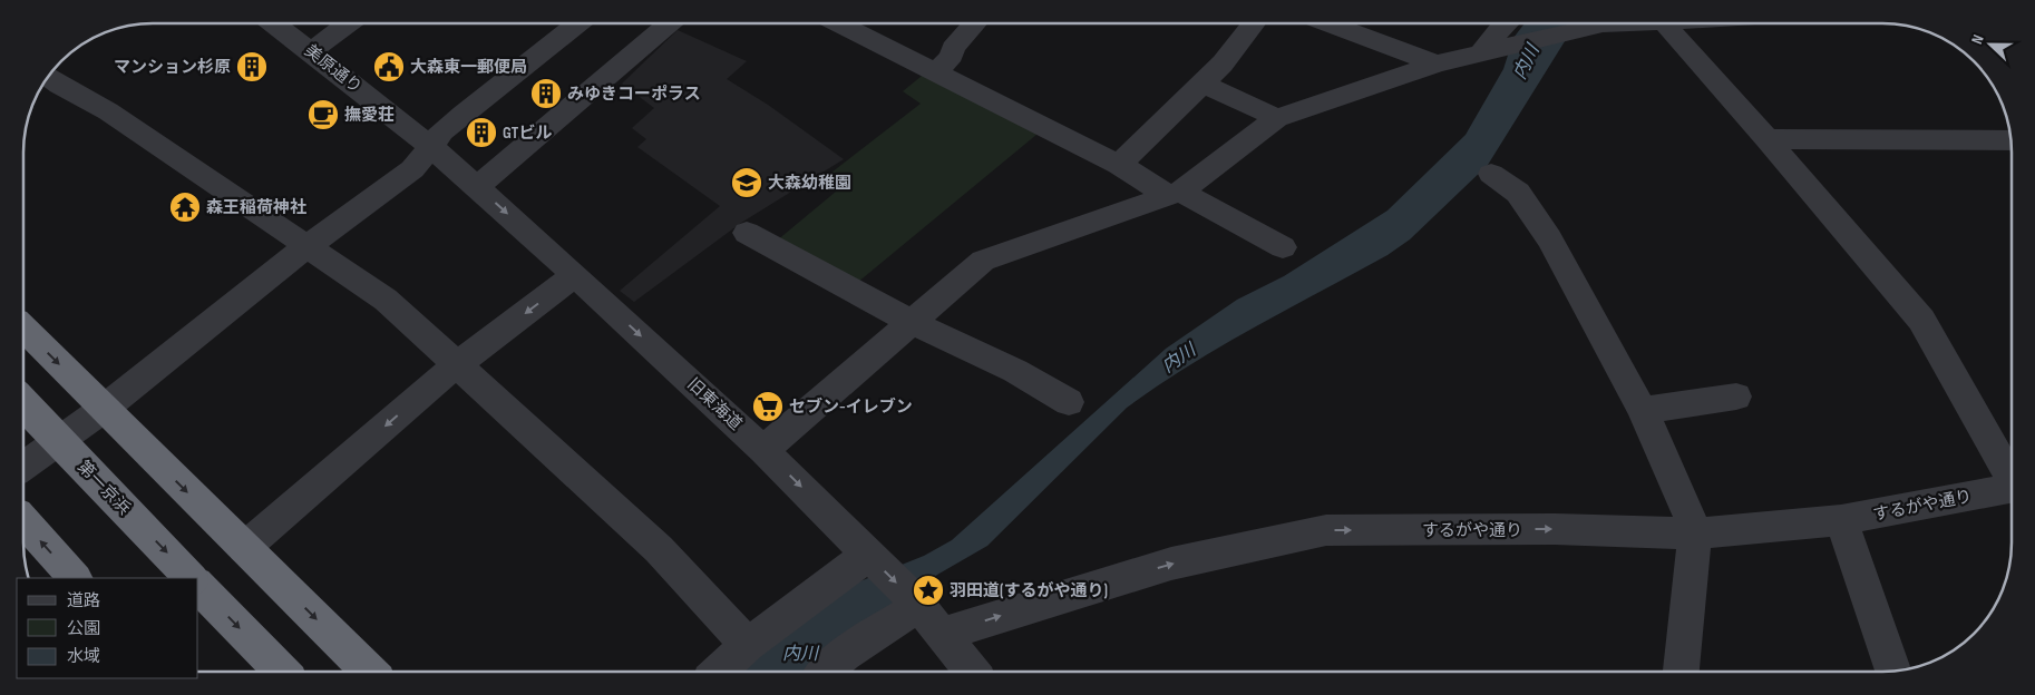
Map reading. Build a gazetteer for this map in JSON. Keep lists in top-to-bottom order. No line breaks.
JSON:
{"streets":{"highway":["第一京浜"],"street":["美原通り","旧東海道","するがや通り"]},"crossings":[["美原通り","旧東海道"],["旧東海道","するがや通り"]],"one_way":["するがや通り"],"water":["内川"],"places":{"building":["マンション杉原","みゆきコーポラス","GTビル"],"public building":["大森東一郵便局"],"cafe":["撫愛荘"],"school or university":["大森幼稚園"],"temple":["森王稲荷神社"],"supermarket":["セブン-イレブン"],"place":["羽田道(するがや通り)"]},"legend":["道路","公園","水域"],"north":"left"}
